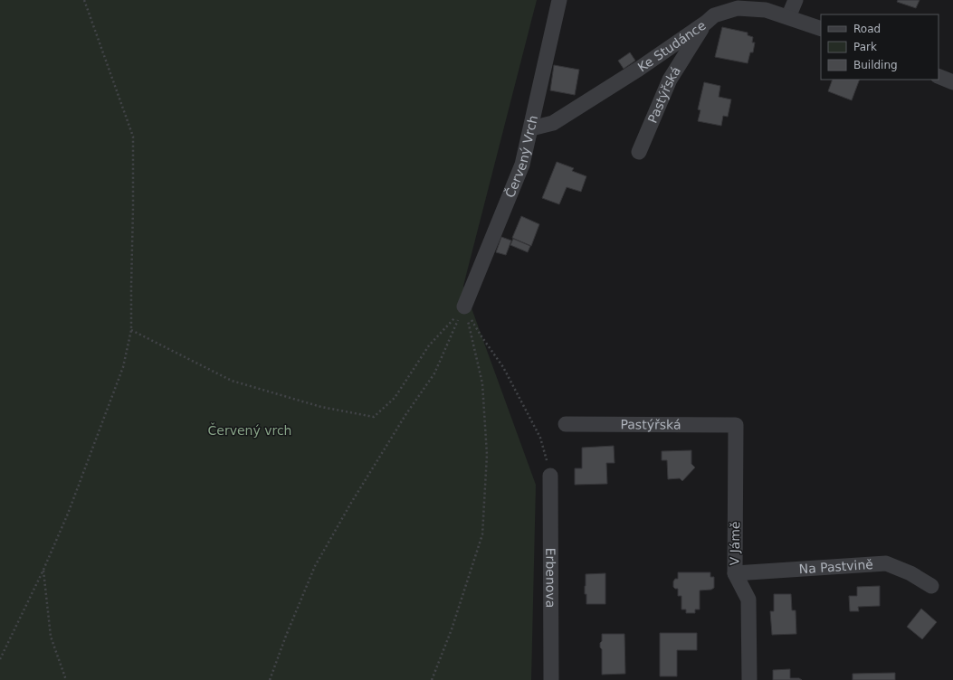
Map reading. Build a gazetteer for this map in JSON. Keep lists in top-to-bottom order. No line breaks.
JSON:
{"streets":{"street":["Ke Studánce","Pastýřská","Červený Vrch","V Jámě","Na Pastvině","Erbenova"]},"crossings":[["Ke Studánce","Pastýřská"],["Ke Studánce","Červený Vrch"],["Pastýřská","V Jámě"],["V Jámě","Na Pastvině"]],"parks":["Červený vrch"],"legend":["Road","Park","Building"]}
